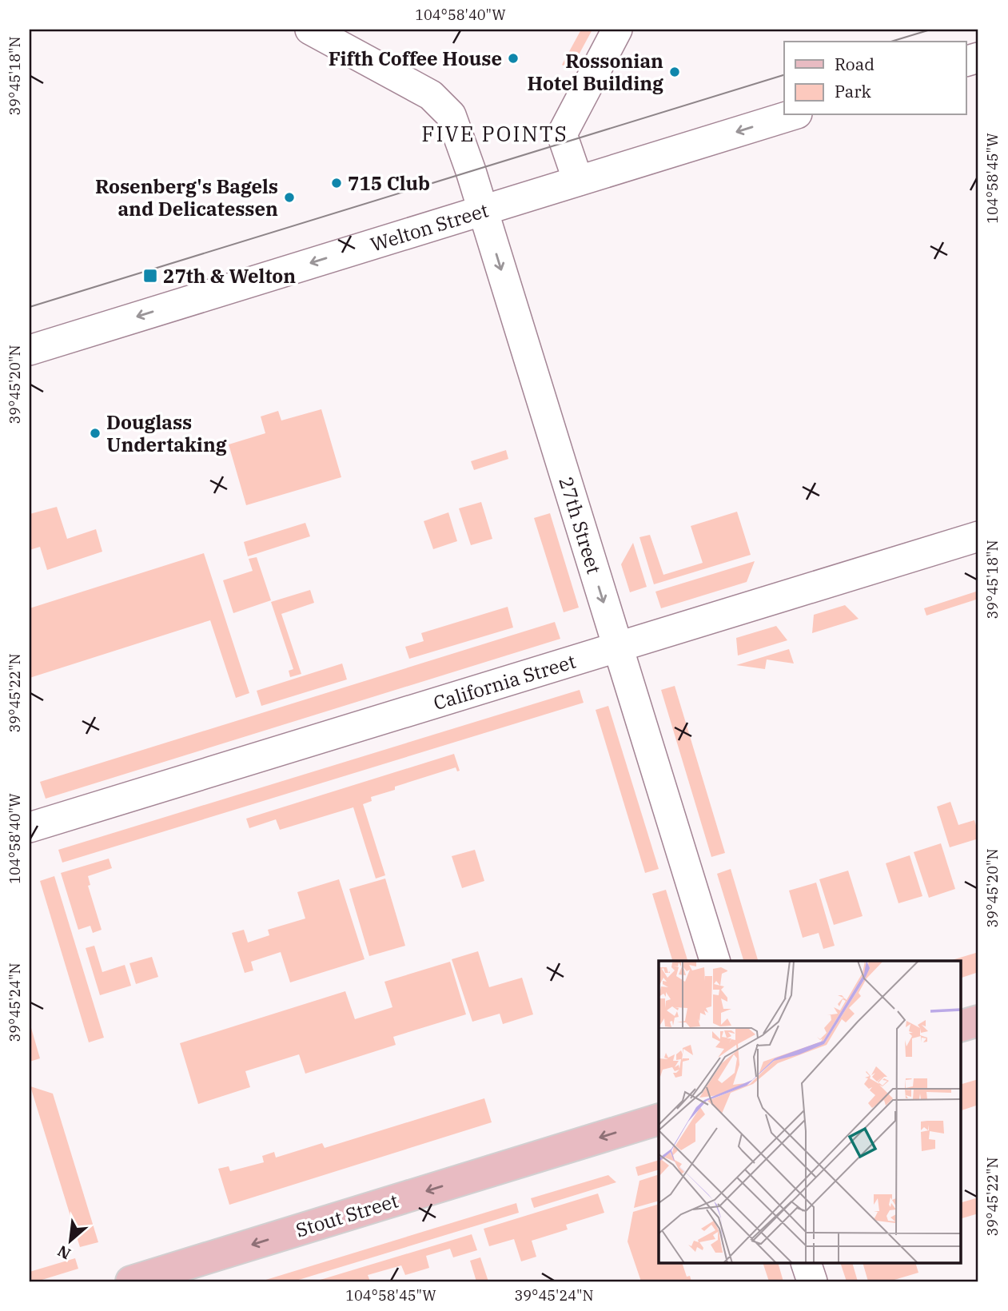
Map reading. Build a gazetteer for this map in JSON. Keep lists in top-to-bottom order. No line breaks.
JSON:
{"streets":{"main road":["Stout Street"],"street":["Welton Street","27th Street","California Street"]},"crossings":[["Welton Street","27th Street"],["27th Street","California Street"]],"one_way":["Welton Street","27th Street","Stout Street"],"districts":["FIVE POINTS"],"places":{"other":["Fifth Coffee House","Rossonian Hotel Building","715 Club","Rosenberg's Bagels and Delicatessen","Douglass Undertaking"],"transit":["27th & Welton"]},"legend":["Road","Park"],"north":"bottom left","coordinates":["104°58'40\"W","39°45'18\"N","104°58'45\"W","39°45'20\"N","39°45'22\"N","39°45'24\"N"]}
